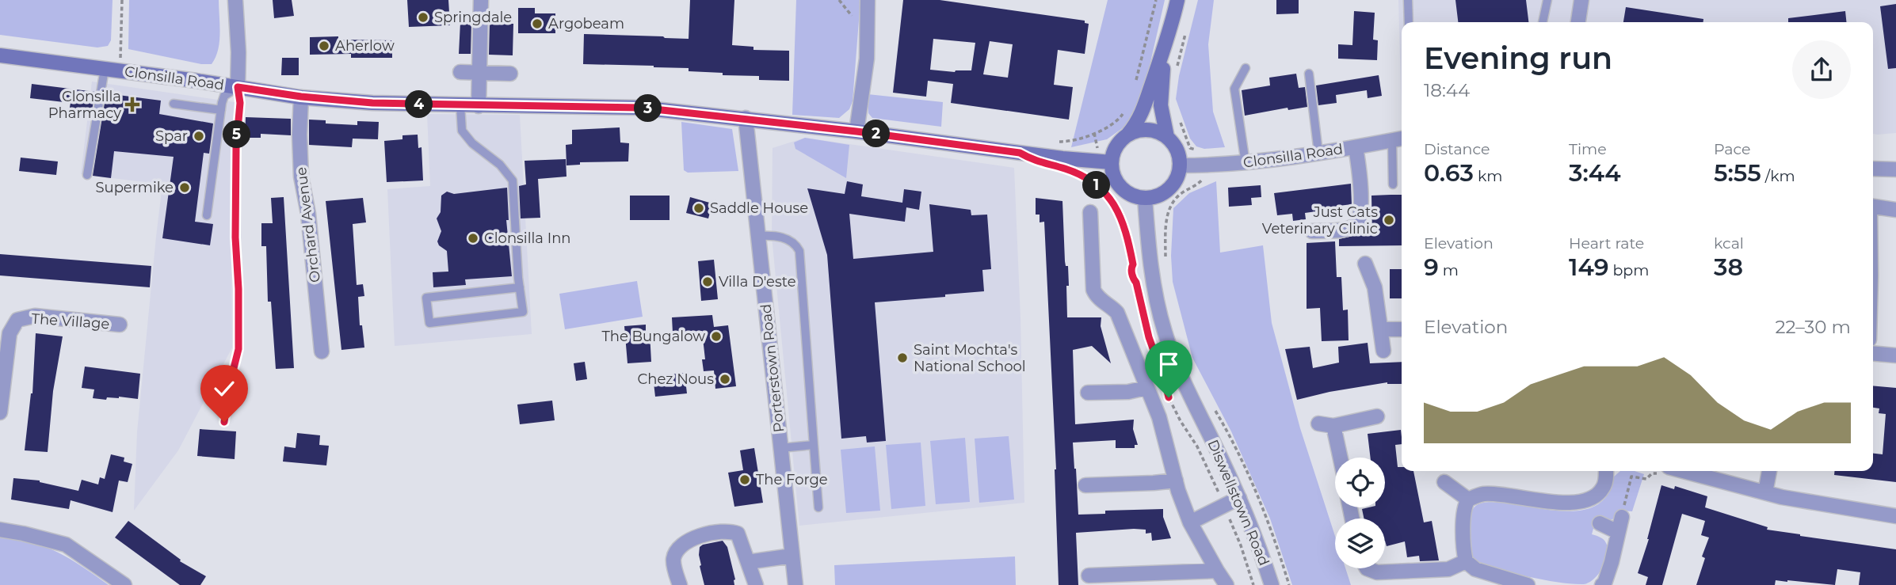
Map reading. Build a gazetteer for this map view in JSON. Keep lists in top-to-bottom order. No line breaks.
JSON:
{"streets":{"main road":["Clonsilla Road"],"street":["Orchard Avenue","The Village","Porterstown Road","Diswellstown Road"]},"crossings":[["Clonsilla Road","Orchard Avenue"],["Clonsilla Road","Porterstown Road"],["Clonsilla Road","Diswellstown Road"]],"places":{"other":["Springdale","Argobeam","Aherlow","Spar","Supermike","Saddle House","Just Cats Veterinary Clinic","Clonsilla Inn","Villa D'este","The Bungalow","Saint Mochta's National School","Chez Nous","The Forge"],"health":["Clonsilla Pharmacy"]},"page":{"heading":["Evening run","18:44"],"pins":["4","3","2","5","1"],"stats":[["Distance","0.63 km"],["Time","3:44"],["Pace","5:55 /km"],["Elevation","9 m"],["Heart rate","149 bpm"],["kcal","38"]],"chart":["Elevation","22–30 m"]}}
